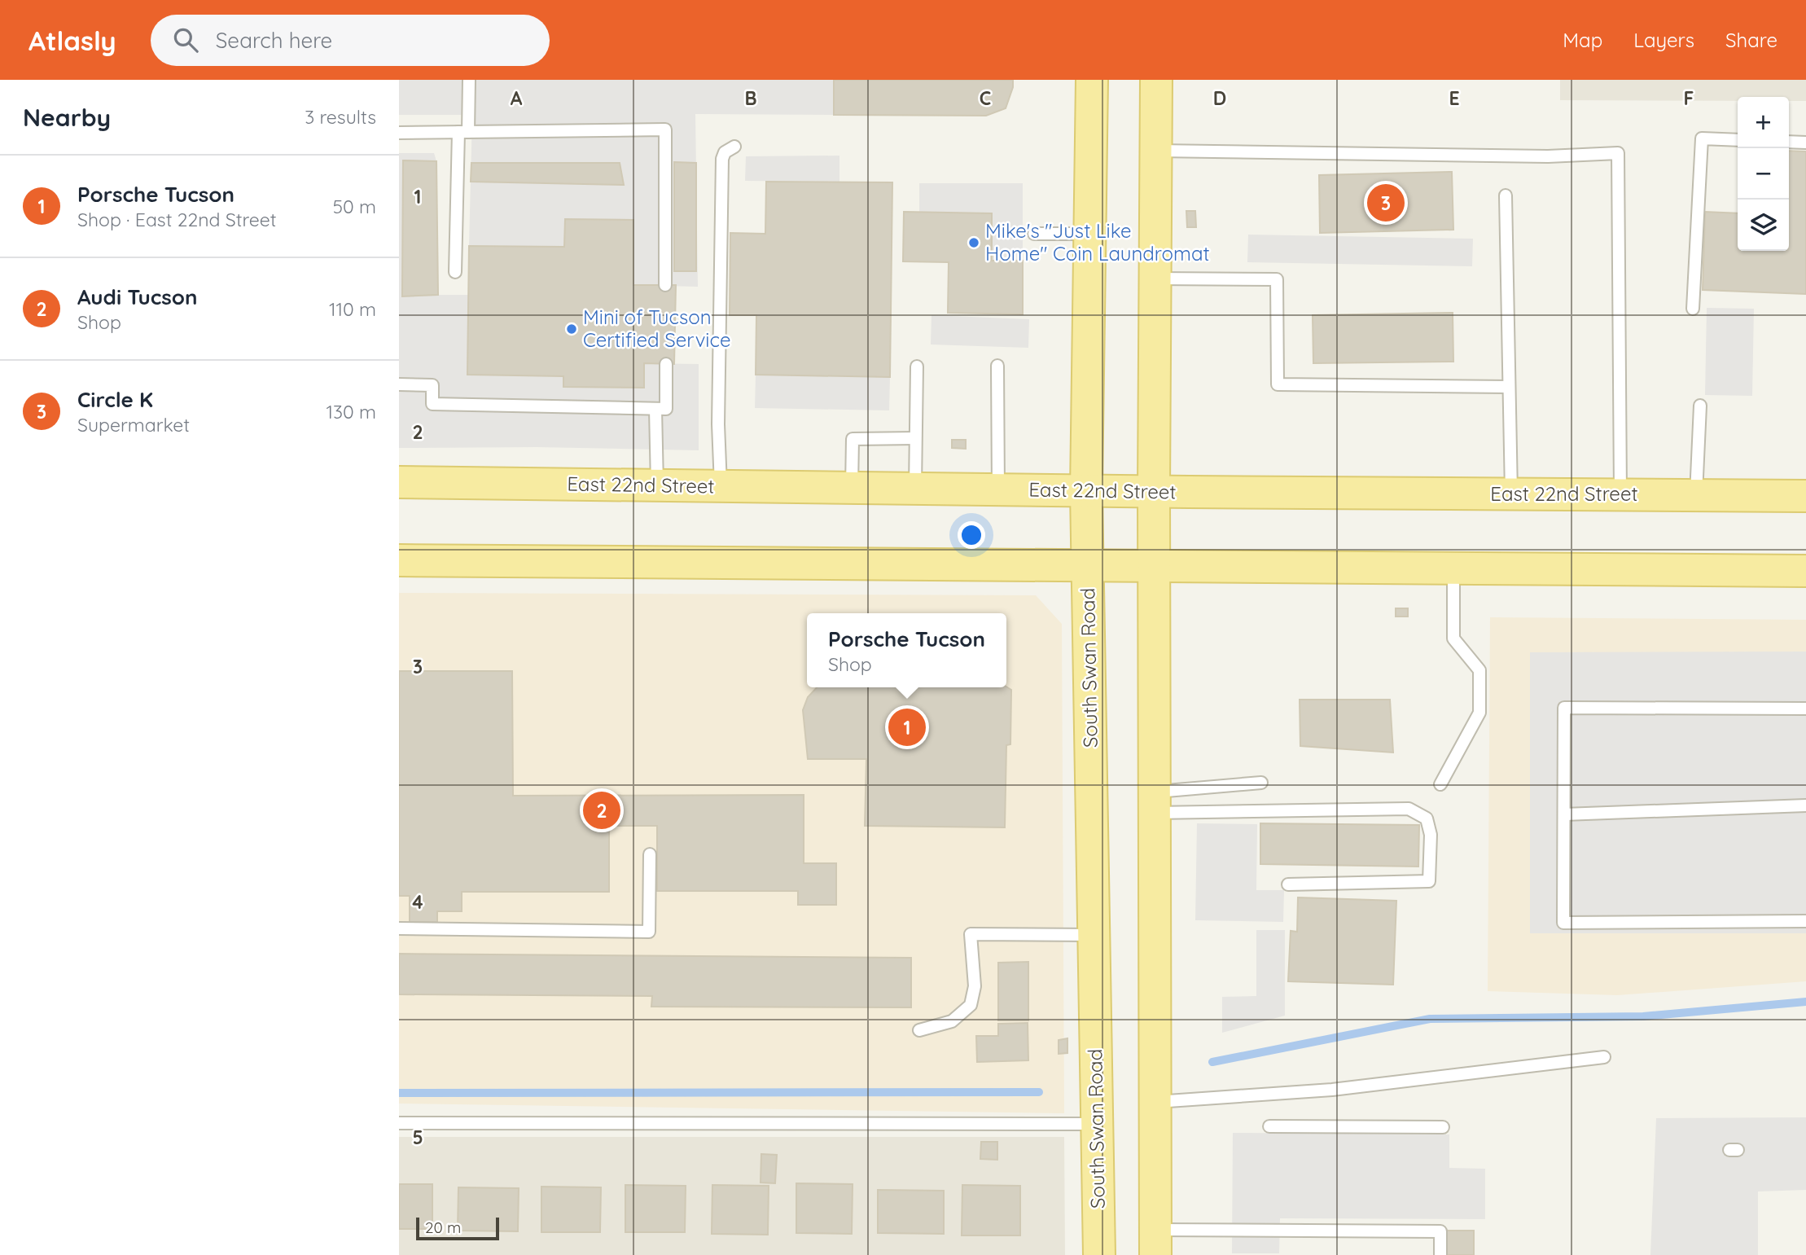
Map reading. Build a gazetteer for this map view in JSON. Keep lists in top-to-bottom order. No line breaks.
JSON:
{"streets":{"main road":["East 22nd Street","South Swan Road"]},"crossings":[["East 22nd Street","South Swan Road"]],"places":["Mike's \"Just Like Home\" Coin Laundromat","Mini of Tucson Certified Service"],"scale_bar":"20 m","page":{"header":"Atlasly","search":"Search here","nav":["Map","Layers","Share"],"heading":["Nearby","3 results"],"map_buttons":["+","−"],"list":[{"mark":"1","name":"Porsche Tucson","note":"Shop · East 22nd Street","value":"50 m"},{"mark":"2","name":"Audi Tucson","note":"Shop","value":"110 m"},{"mark":"3","name":"Circle K","note":"Supermarket","value":"130 m"}],"pins":["3","1","2"],"popup":["Porsche Tucson","Shop"],"scale":"20 m"},"grid":{"columns":["A","B","C","D","E","F"],"rows":["1","2","3","4","5"]}}
